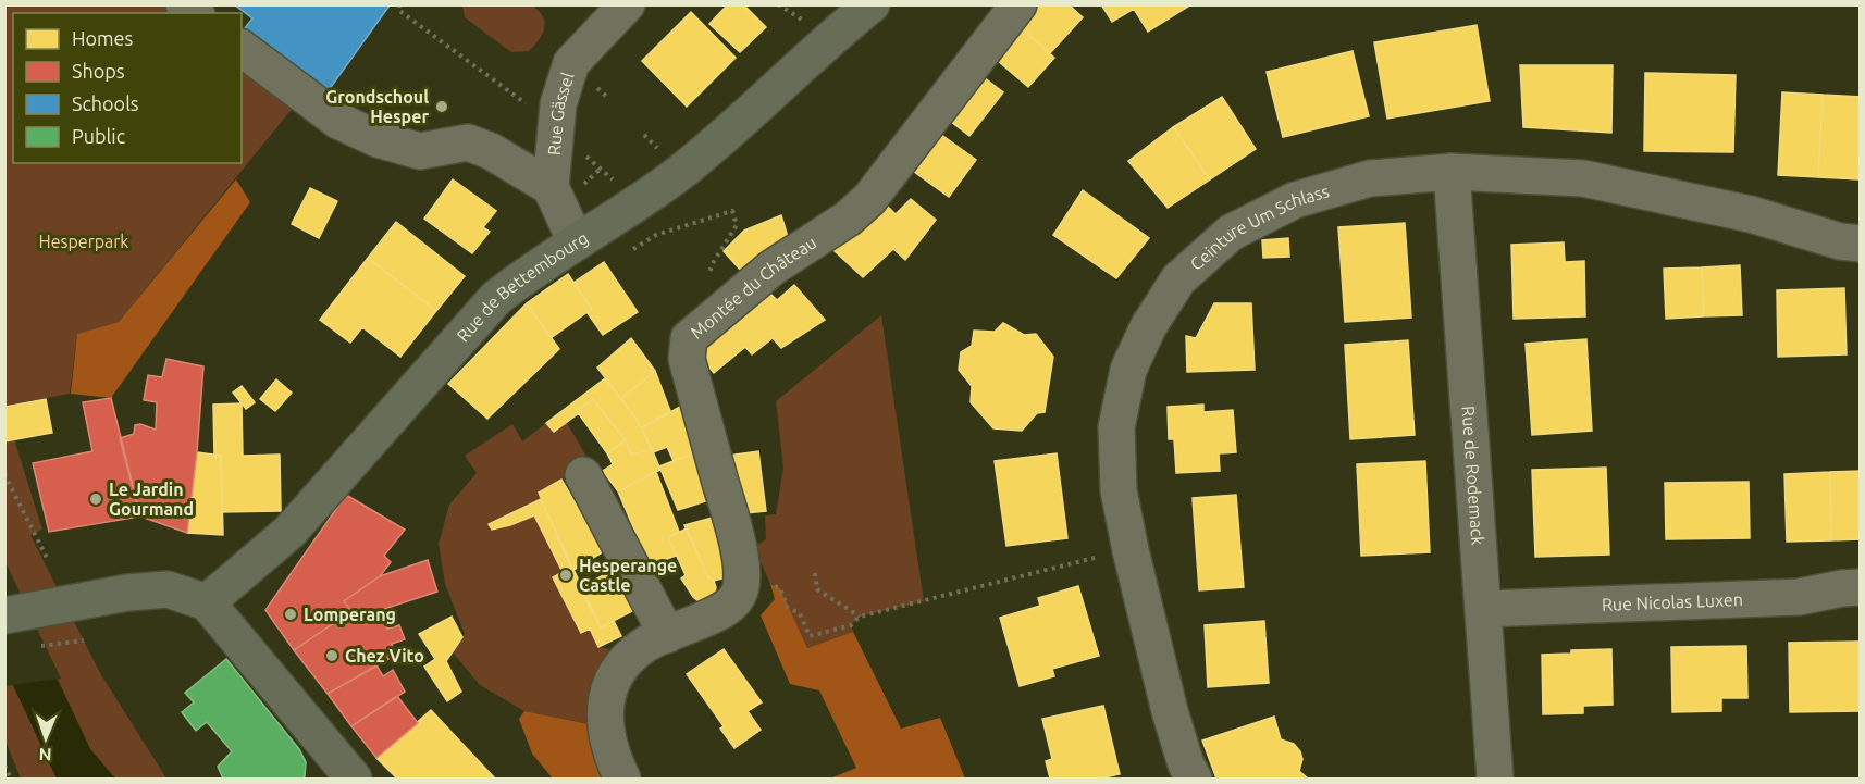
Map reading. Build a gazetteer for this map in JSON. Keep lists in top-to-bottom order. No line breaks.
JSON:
{"streets":{"main road":["Rue de Bettembourg"],"street":["Rue Gässel","Ceinture Um Schlass","Montée du Château","Rue de Rodemack","Rue Nicolas Luxen"]},"crossings":[["Rue Gässel","Rue de Bettembourg"],["Ceinture Um Schlass","Rue de Rodemack"],["Rue de Rodemack","Rue Nicolas Luxen"]],"parks":["Hesperpark"],"places":["Grondschoul Hesper","Le Jardin Gourmand","Hesperange Castle","Lomperang","Chez Vito"],"legend":["Homes","Shops","Schools","Public"],"north":"bottom"}
